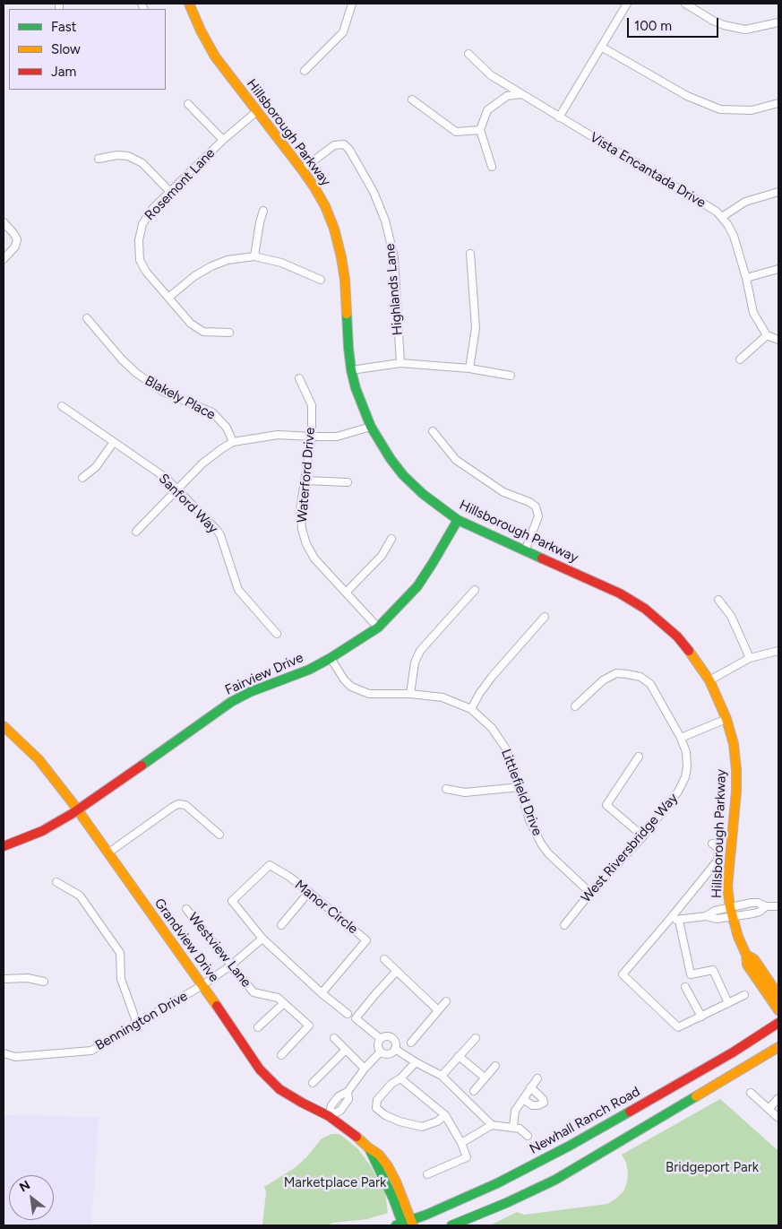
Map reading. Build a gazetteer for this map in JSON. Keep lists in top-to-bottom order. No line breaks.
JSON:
{"streets":{"street":["Hillsborough Parkway","Vista Encantada Drive","Rosemont Lane","Highlands Lane","Blakely Place","Waterford Drive","Sanford Way","Fairview Drive","Littlefield Drive","West Riversbridge Way","Manor Circle","Grandview Drive","Westview Lane","Bennington Drive","Newhall Ranch Road"]},"crossings":[["Hillsborough Parkway","Rosemont Lane"],["Hillsborough Parkway","Highlands Lane"],["Hillsborough Parkway","Fairview Drive"],["Waterford Drive","Fairview Drive"],["Fairview Drive","Littlefield Drive"],["Fairview Drive","Grandview Drive"],["Littlefield Drive","West Riversbridge Way"],["Manor Circle","Bennington Drive"],["Grandview Drive","Bennington Drive"],["Grandview Drive","Newhall Ranch Road"],["Westview Lane","Bennington Drive"]],"parks":["Bridgeport Park","Marketplace Park"],"legend":["Fast","Slow","Jam"],"scale_bar":"100 m","north":"top left"}
